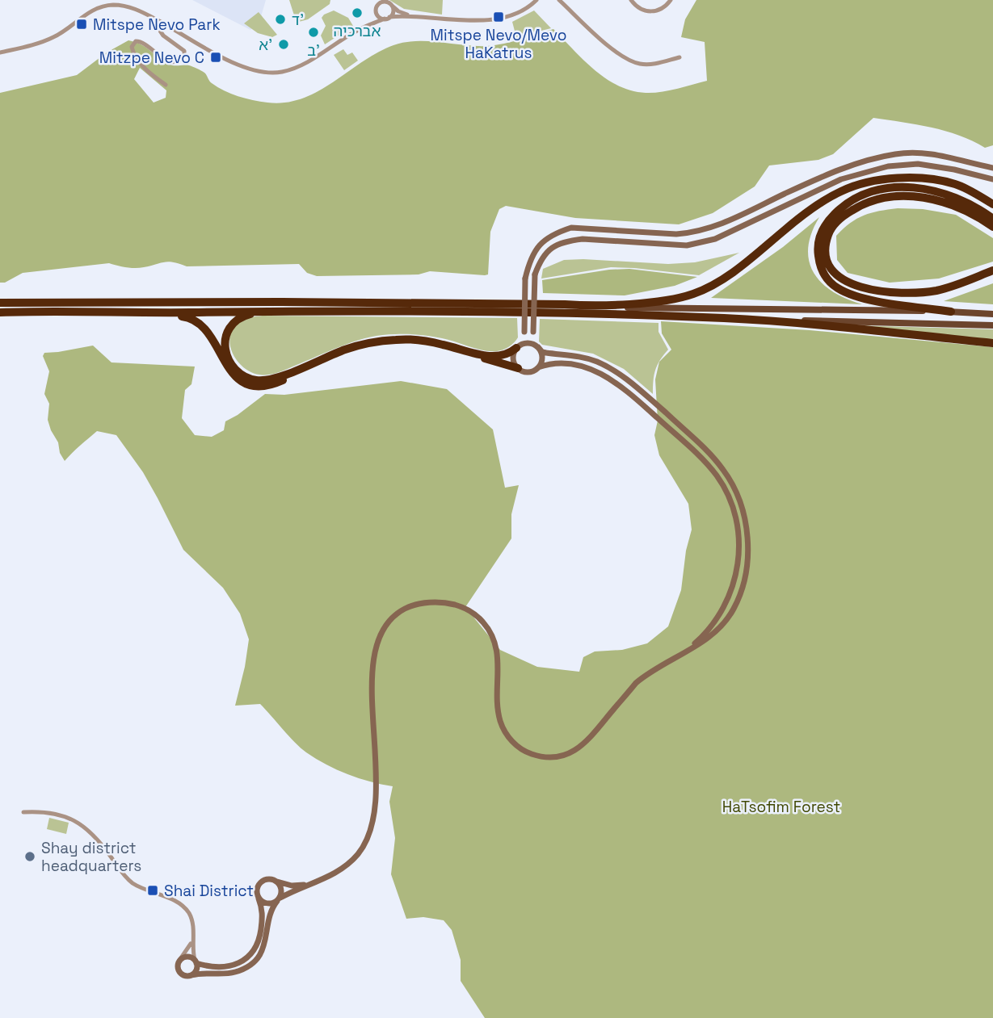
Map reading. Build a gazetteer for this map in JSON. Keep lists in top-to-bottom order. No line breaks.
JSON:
{"parks":["HaTsofim Forest"],"places":{"other":["אברכיה","ד'","ב'","א'","Shay district headquarters"],"transit":["Mitspe Nevo/Mevo HaKatrus","Mitspe Nevo Park","Mitzpe Nevo C","Shai District"]}}
